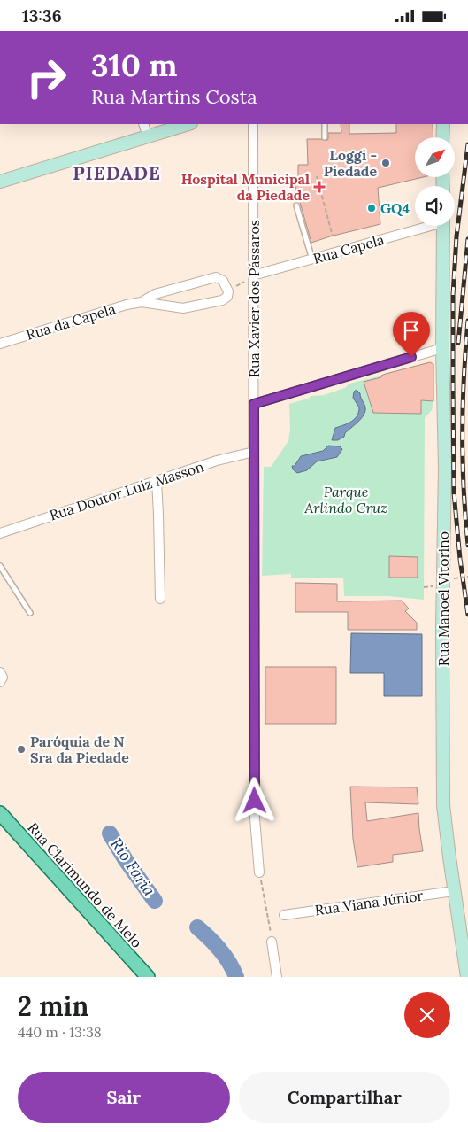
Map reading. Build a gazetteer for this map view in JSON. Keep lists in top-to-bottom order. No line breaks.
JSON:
{"streets":{"main road":["Rua Manoel Vitorino","Rua Clarimundo de Melo"],"street":["Rua Capela","Rua Xavier dos Pássaros","Rua da Capela","Rua Doutor Luiz Masson","Rua Viana Júnior"]},"crossings":[["Rua Capela","Rua Xavier dos Pássaros"],["Rua Xavier dos Pássaros","Rua Doutor Luiz Masson"],["Rua Manoel Vitorino","Rua Viana Júnior"]],"districts":["PIEDADE"],"water":["Rio Faria"],"parks":["Parque Arlindo Cruz"],"places":{"other":["Loggi - Piedade","GQ4","Paróquia de N Sra da Piedade"],"health":["Hospital Municipal da Piedade"]},"north":"top right","page":{"status":"13:36","turn":["310 m","Rua Martins Costa"],"heading":["2 min","440 m · 13:38"],"buttons":["Sair","Compartilhar"]}}
